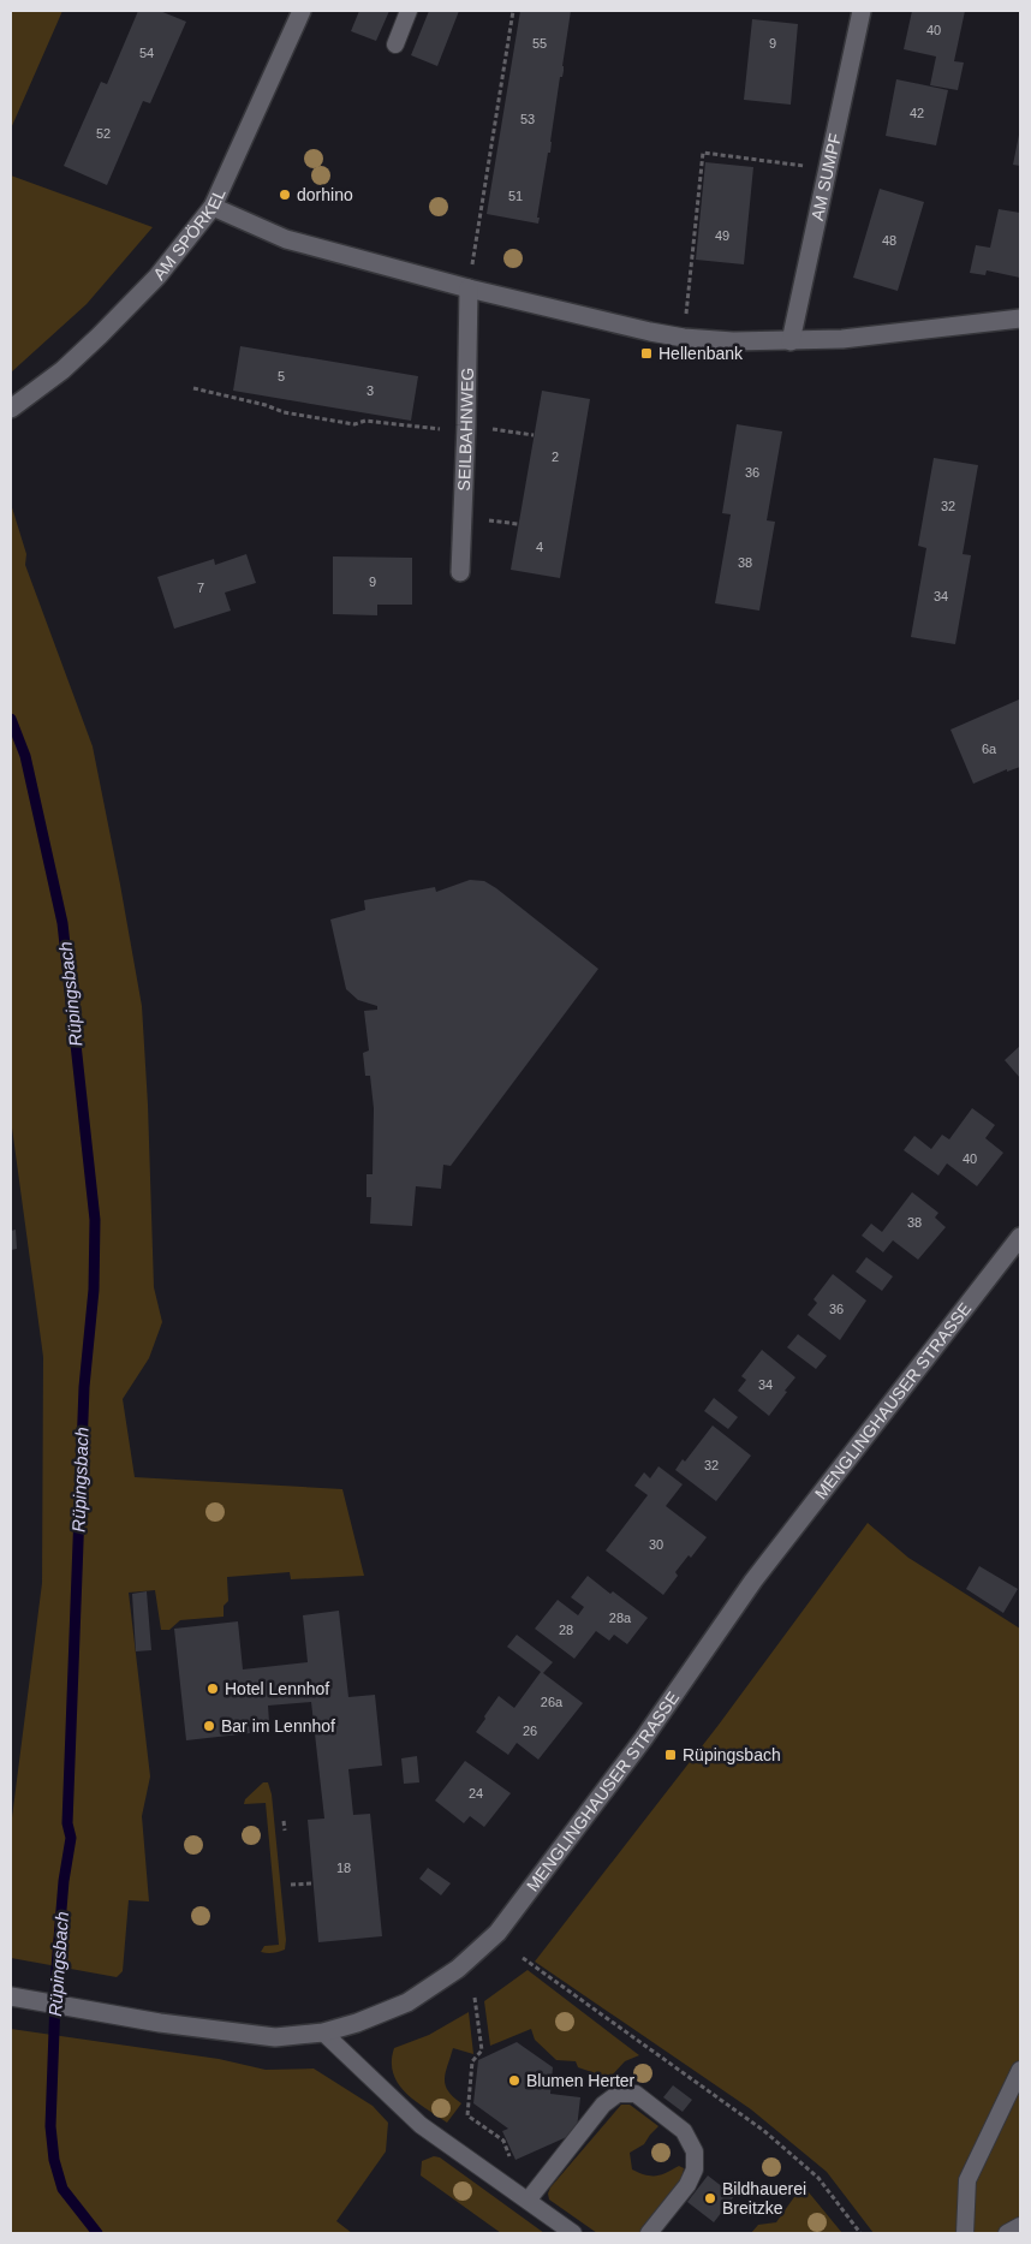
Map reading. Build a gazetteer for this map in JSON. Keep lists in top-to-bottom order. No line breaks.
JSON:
{"streets":{"street":["AM SUMPF","AM SPÖRKEL","SEILBAHNWEG","MENGLINGHAUSER STRASSE"]},"water":["Rüpingsbach"],"places":{"other":["dorhino","Hotel Lennhof","Bar im Lennhof","Blumen Herter","Bildhauerei Breitzke"],"transit":["Hellenbank","Rüpingsbach"]},"house_numbers":["40","55","9","54","42","53","52","51","49","48","5","3","2","36","32","4","38","9","7","34","6a","40","38","36","34","32","30","28a","28","26a","26","24","18"]}
